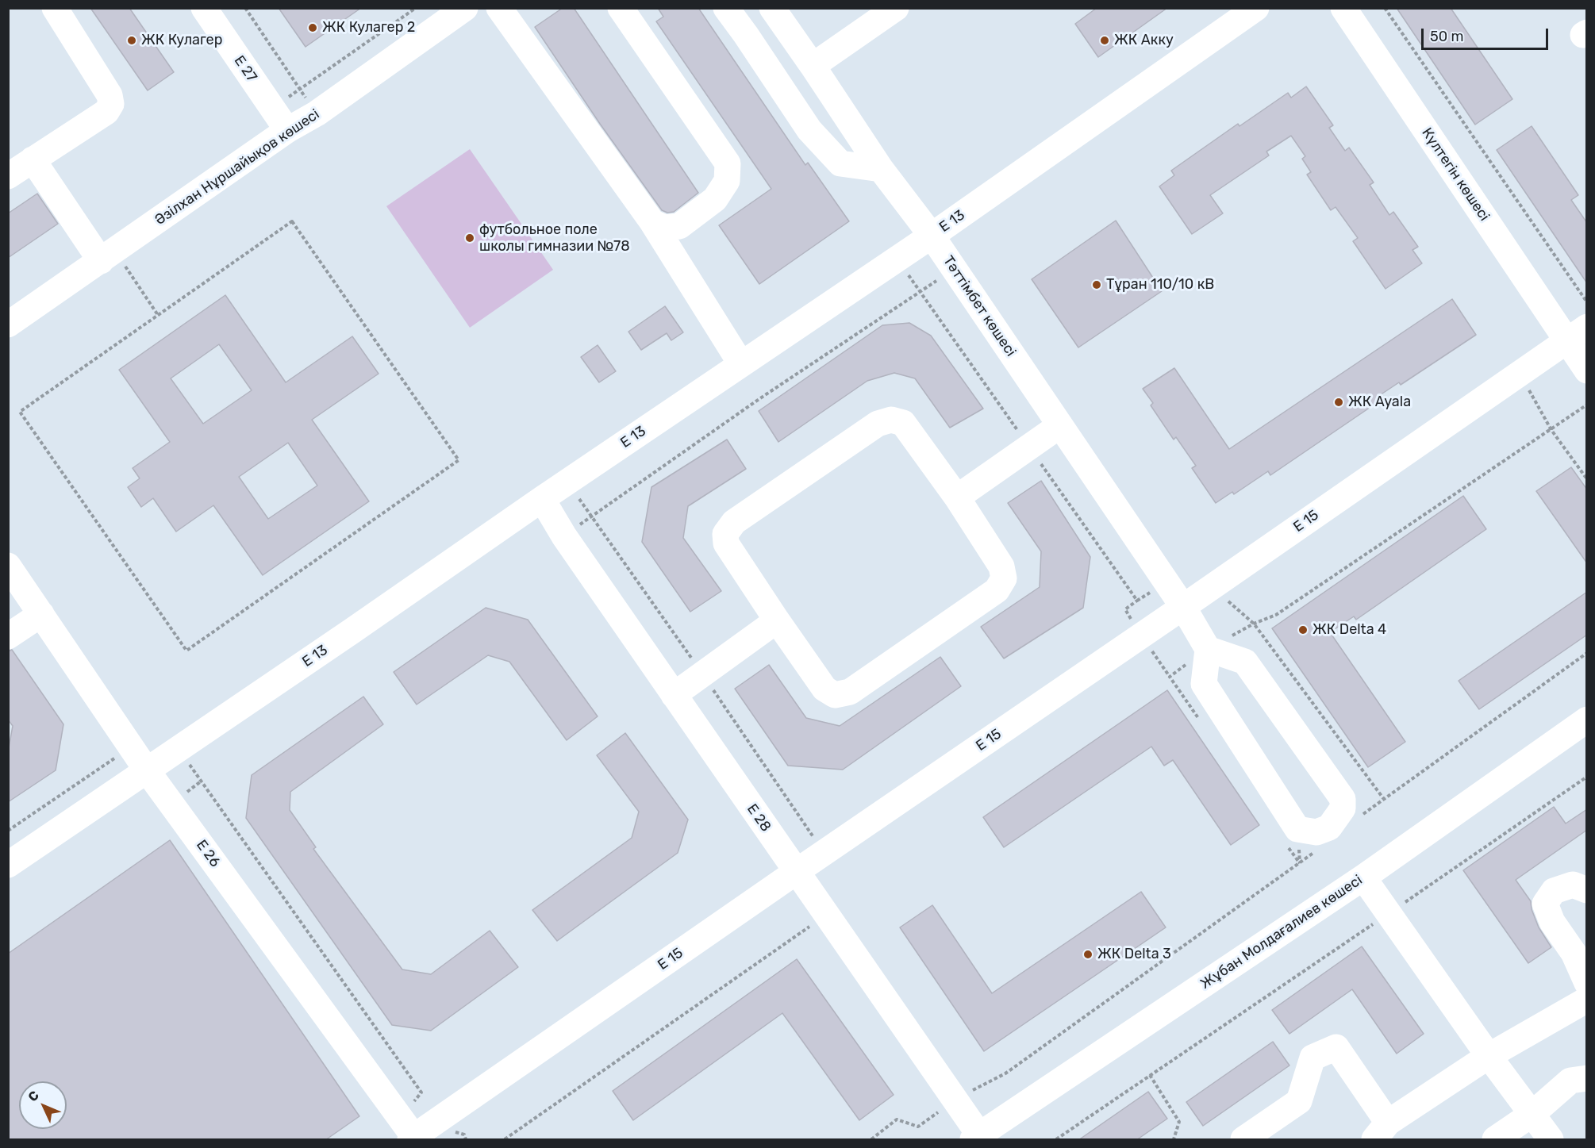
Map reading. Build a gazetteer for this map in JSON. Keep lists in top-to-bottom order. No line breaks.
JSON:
{"streets":{"street":["E 27","Әзілхан Нұршайықов көшесі","Күлтегін көшесі","E 13","Тәттімбет көшесі","E 15","E 28","E 26","Жұбан Молдағалиев көшесі"]},"crossings":[["E 27","Әзілхан Нұршайықов көшесі"],["Күлтегін көшесі","E 15"],["E 13","Тәттімбет көшесі"],["E 13","E 28"],["E 13","E 26"],["Тәттімбет көшесі","E 15"],["E 15","E 28"],["E 15","E 26"],["E 28","Жұбан Молдағалиев көшесі"]],"places":["ЖК Кулагер 2","ЖК Кулагер","ЖК Акку","футбольное поле школы гимназии №78","Тұран 110/10 кВ","ЖК Ayala","ЖК Delta 4","ЖК Delta 3"],"scale_bar":"50 m","north":"top left"}
